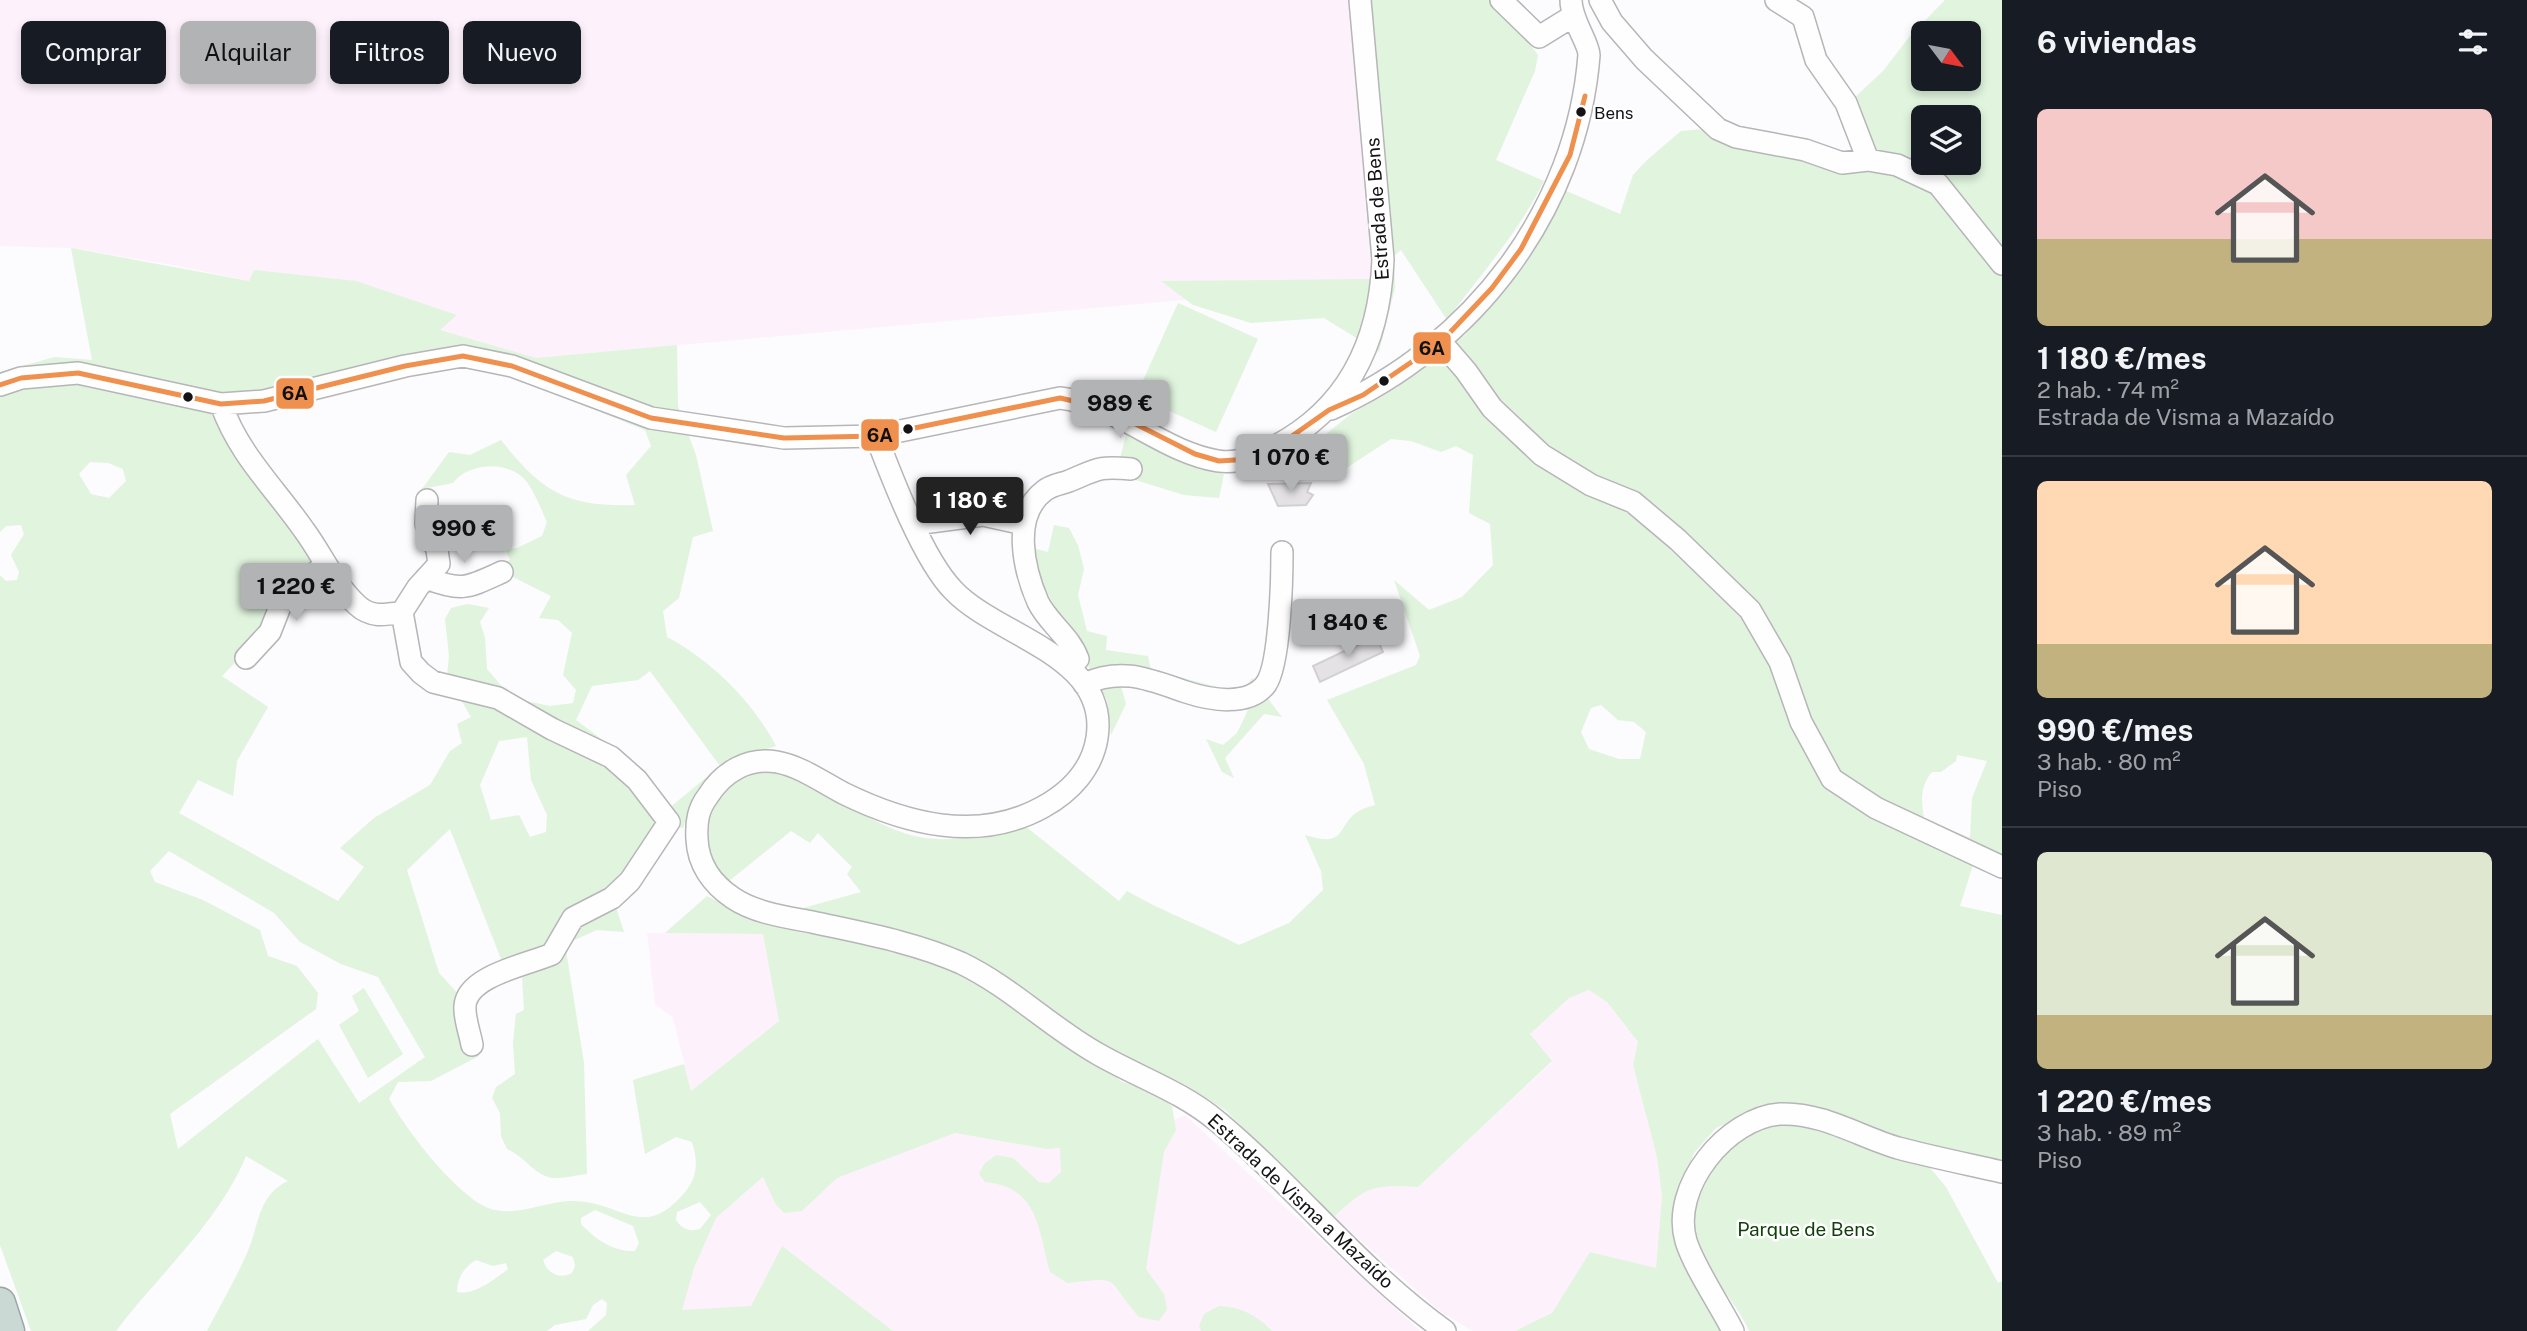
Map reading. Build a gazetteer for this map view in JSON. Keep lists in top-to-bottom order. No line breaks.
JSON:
{"streets":{"street":["Estrada de Bens","Estrada de Visma a Mazaído"]},"parks":["Parque de Bens"],"places":["Bens"],"lines":["transit line 6A"],"north":"bottom right","page":{"heading":"6 viviendas","chip":["Comprar","Alquilar","Filtros","Nuevo"],"list":[{"name":"1 180 €/mes","note":"2 hab. · 74 m² · Estrada de Visma a Mazaído"},{"name":"990 €/mes","note":"3 hab. · 80 m² · Piso"},{"name":"1 220 €/mes","note":"3 hab. · 89 m² · Piso"}],"price":["989 €","1 070 €","1 180 €","990 €","1 220 €","1 840 €"]}}
